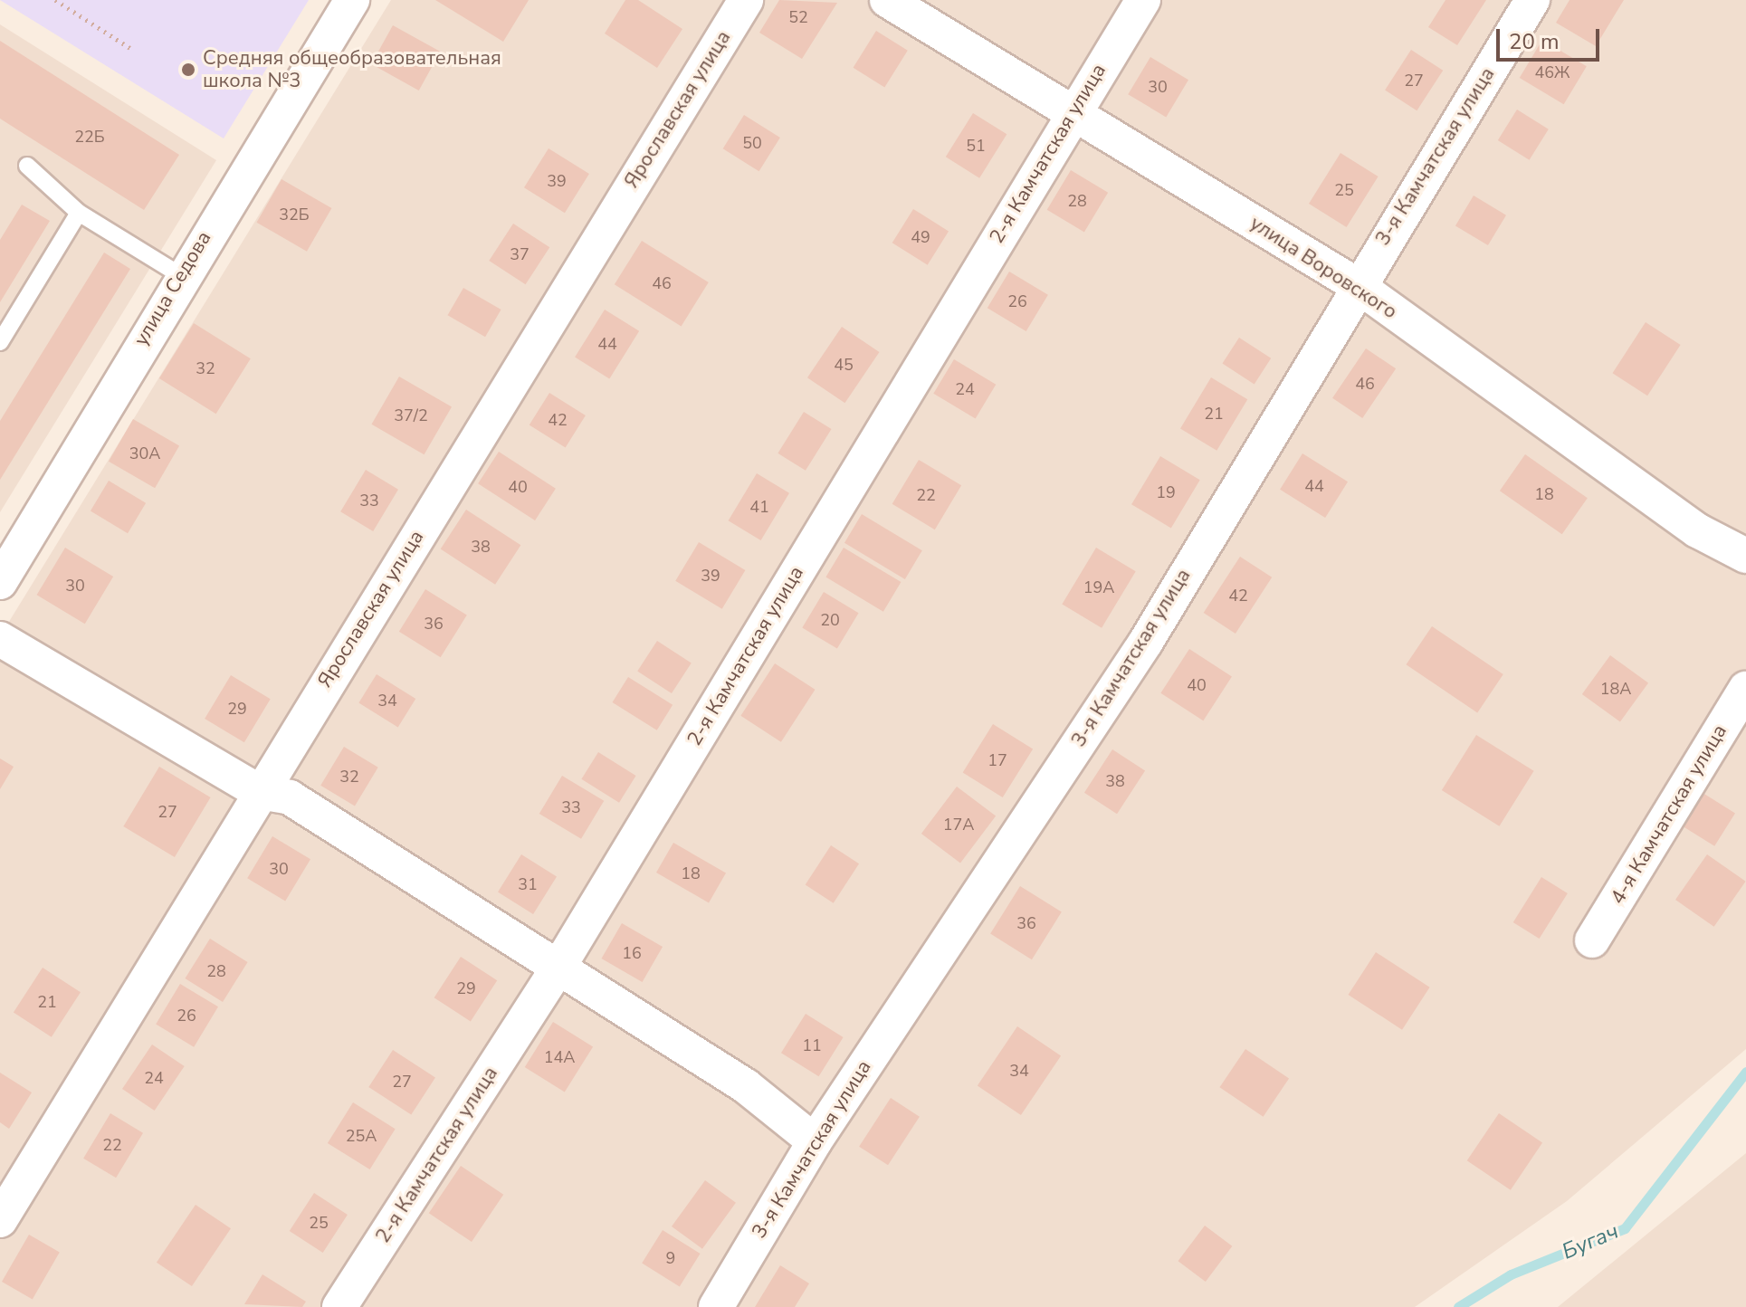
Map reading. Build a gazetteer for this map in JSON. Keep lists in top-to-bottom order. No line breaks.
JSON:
{"streets":{"street":["Ярославская улица","2-я Камчатская улица","3-я Камчатская улица","улица Воровского","улица Седова","4-я Камчатская улица"]},"crossings":[["2-я Камчатская улица","улица Воровского"],["3-я Камчатская улица","улица Воровского"]],"water":["Бугач"],"places":["Средняя общеобразовательная школа №3"],"house_numbers":["52","46Ж","27","30","22Б","50","51","39","25","28","32Б","49","37","46","26","44","45","32","46","24","21","37/2","42","30А","44","40","19","18","22","33","41","38","39","30","19А","42","20","36","40","18А","34","29","17","32","38","33","27","17А","30","18","31","36","16","28","29","21","26","11","14А","34","24","27","25А","22","25","9"],"scale_bar":"20 m"}
